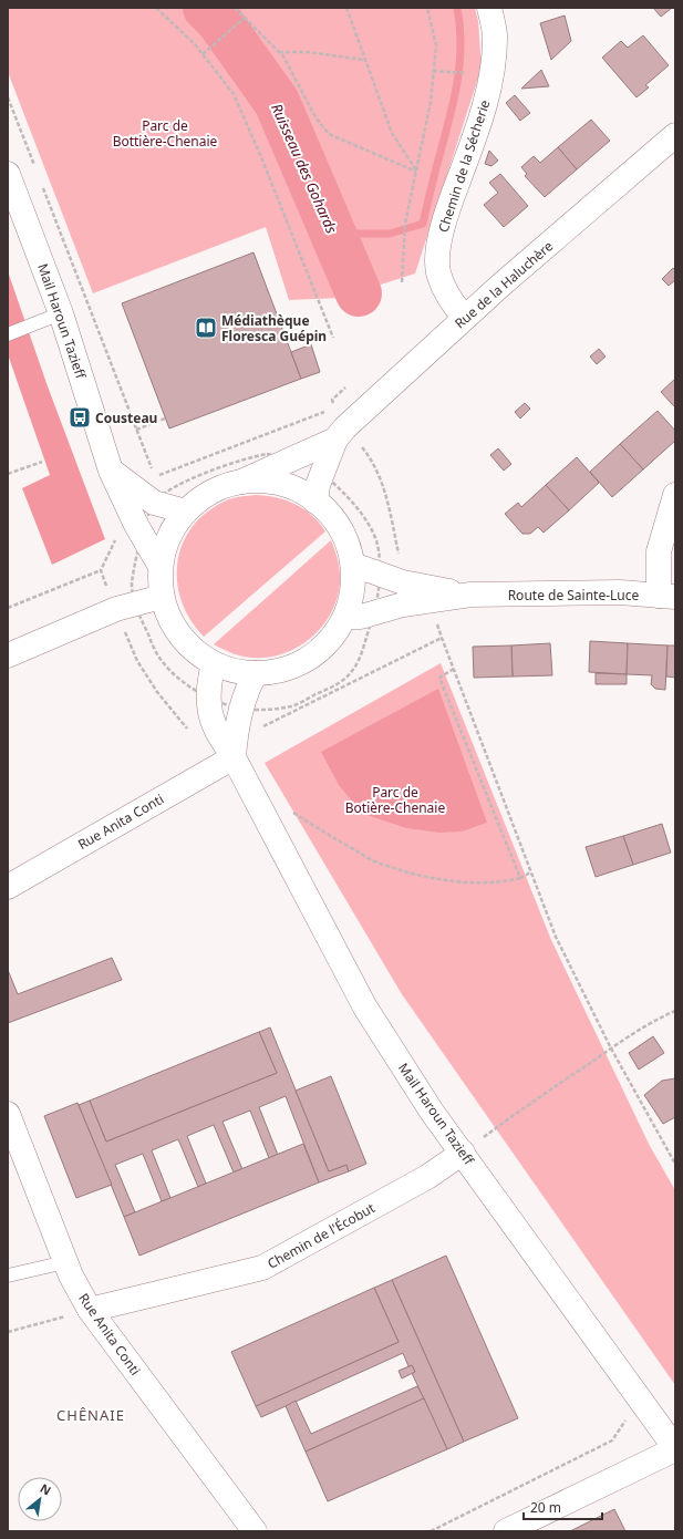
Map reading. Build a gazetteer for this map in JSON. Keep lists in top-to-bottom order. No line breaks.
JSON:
{"streets":{"street":["Chemin de la Sécherie","Rue de la Haluchère","Mail Haroun Tazieff","Route de Sainte-Luce","Rue Anita Conti","Chemin de l'Écobut"]},"crossings":[["Chemin de la Sécherie","Rue de la Haluchère"],["Mail Haroun Tazieff","Rue Anita Conti"],["Mail Haroun Tazieff","Chemin de l'Écobut"],["Rue Anita Conti","Chemin de l'Écobut"]],"districts":["CHÊNAIE"],"water":["Ruisseau des Gohards"],"parks":["Parc de Bottière-Chenaie","Parc de Botière-Chenaie"],"places":{"library":["Médiathèque Floresca Guépin"],"bus stop":["Cousteau"]},"scale_bar":"20 m","north":"top right"}
